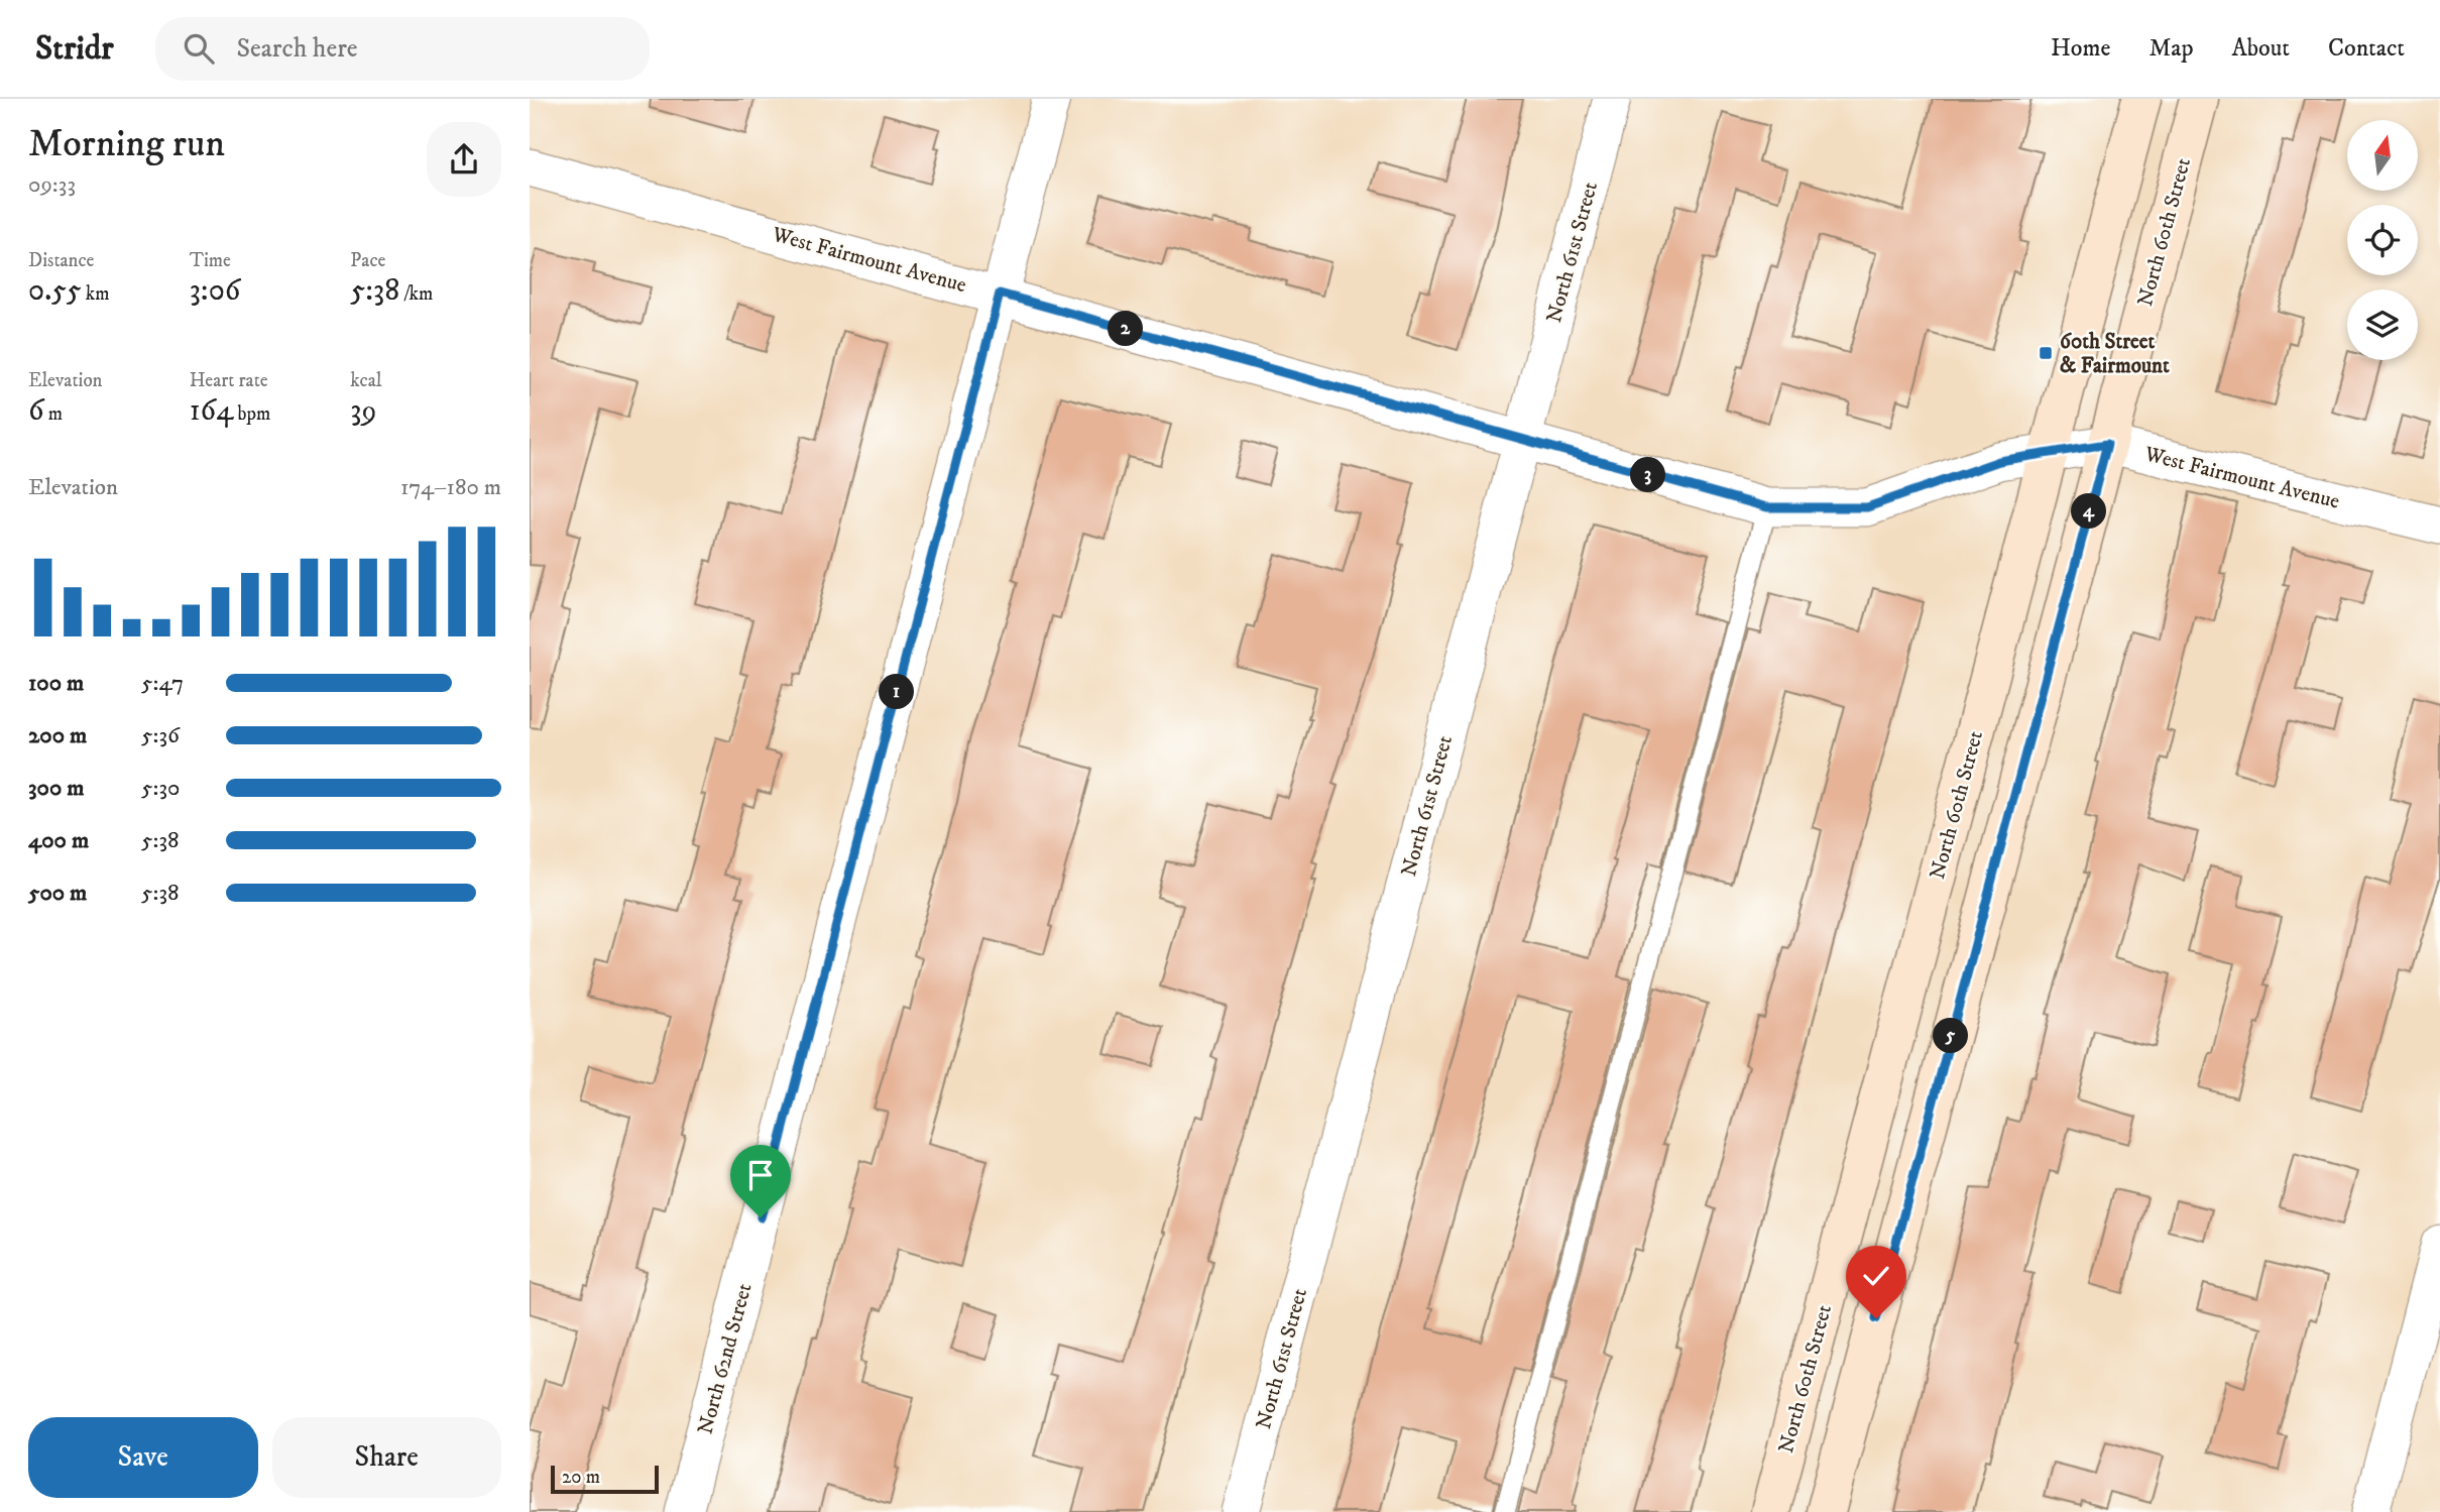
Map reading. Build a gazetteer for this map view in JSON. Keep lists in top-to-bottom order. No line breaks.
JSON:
{"streets":{"main road":["North 60th Street"],"street":["North 61st Street","West Fairmount Avenue","North 62nd Street"]},"crossings":[["North 60th Street","West Fairmount Avenue"],["North 61st Street","West Fairmount Avenue"],["West Fairmount Avenue","North 62nd Street"]],"places":{"transit":["60th Street & Fairmount"]},"scale_bar":"20 m","north":"top","page":{"header":"Stridr","search":"Search here","nav":["Home","Map","About","Contact"],"heading":["Morning run","09:33"],"stats":[["Distance","0.55 km"],["Time","3:06"],["Pace","5:38 /km"],["Elevation","6 m"],["Heart rate","164 bpm"],["kcal","39"]],"pins":["2","3","4","1","5"],"chart":["Elevation","174–180 m"],"list":[{"name":"100 m","note":"5:47"},{"name":"200 m","note":"5:36"},{"name":"300 m","note":"5:30"},{"name":"400 m","note":"5:38"},{"name":"500 m","note":"5:38"}],"buttons":["Save","Share"],"scale":"20 m"}}
